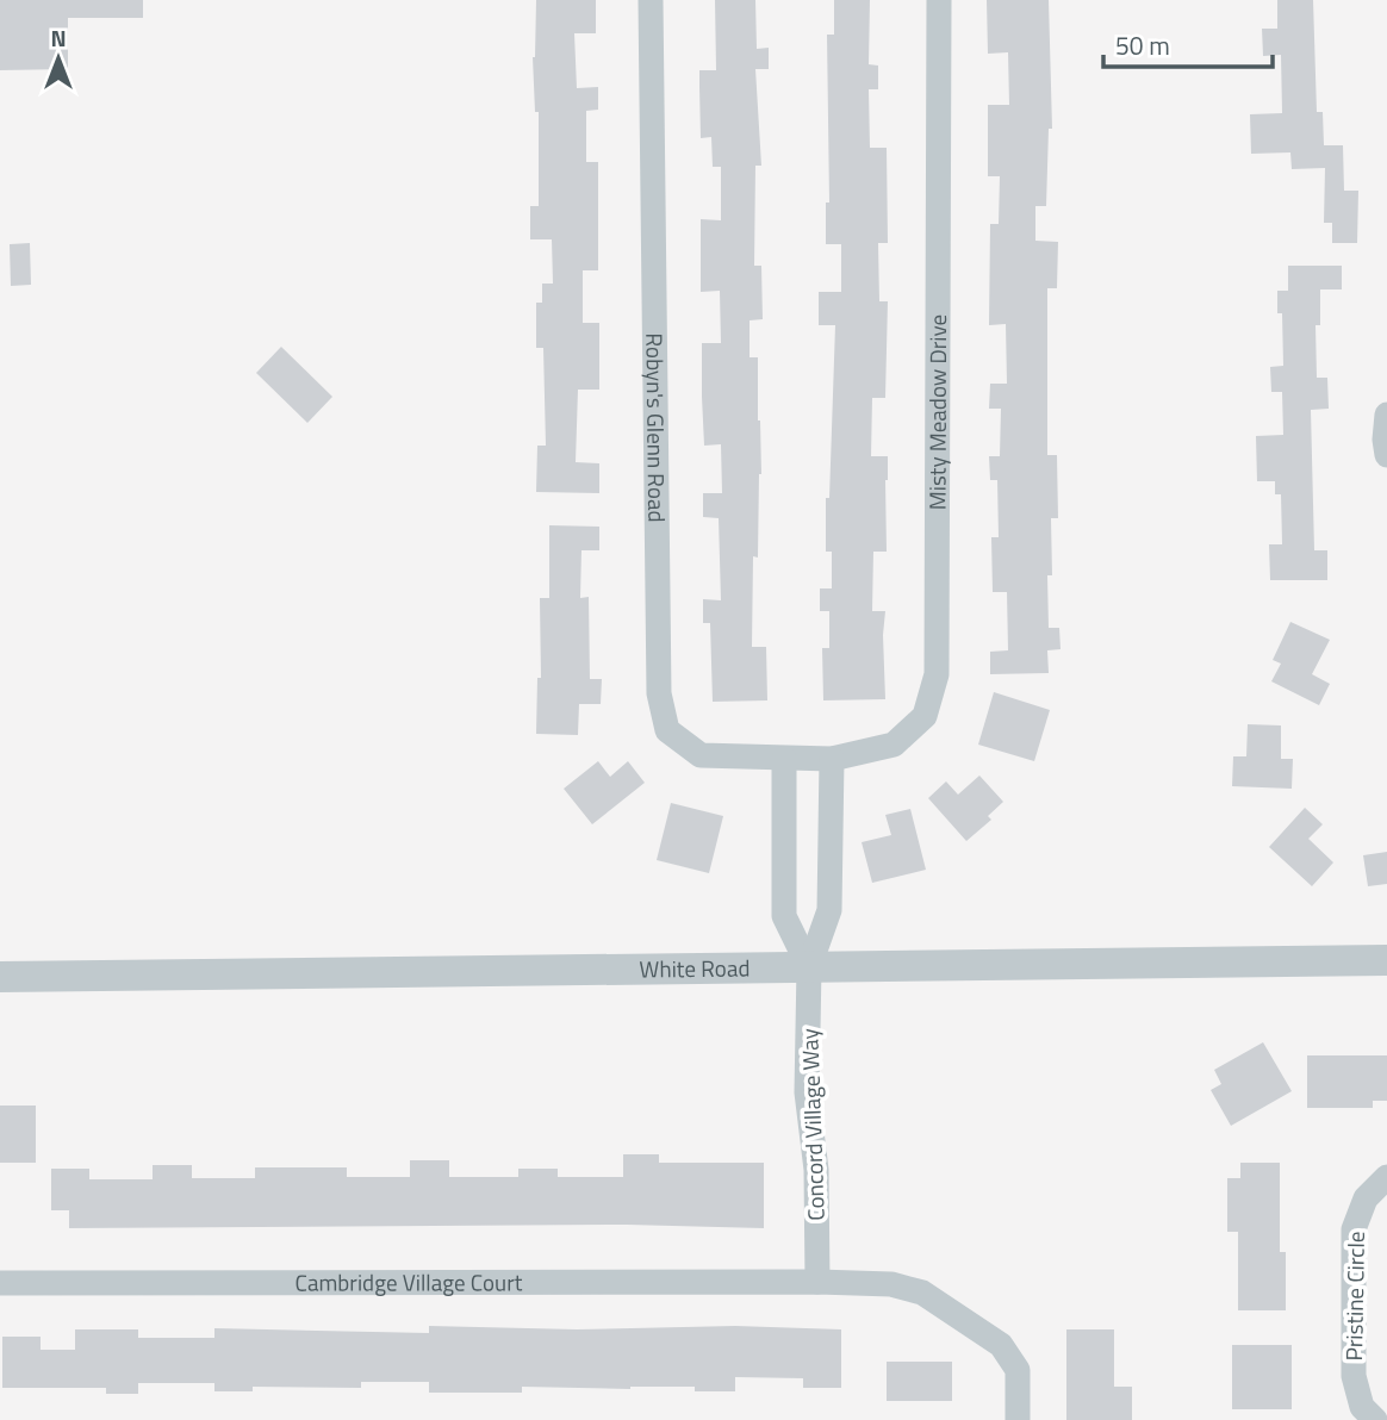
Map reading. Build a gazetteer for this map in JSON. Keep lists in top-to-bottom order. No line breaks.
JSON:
{"streets":{"street":["Misty Meadow Drive","Robyn's Glenn Road","White Road","Concord Village Way","Cambridge Village Court","Pristine Circle"]},"crossings":[["Misty Meadow Drive","Robyn's Glenn Road"],["White Road","Concord Village Way"],["Concord Village Way","Cambridge Village Court"]],"scale_bar":"50 m","north":"top"}
